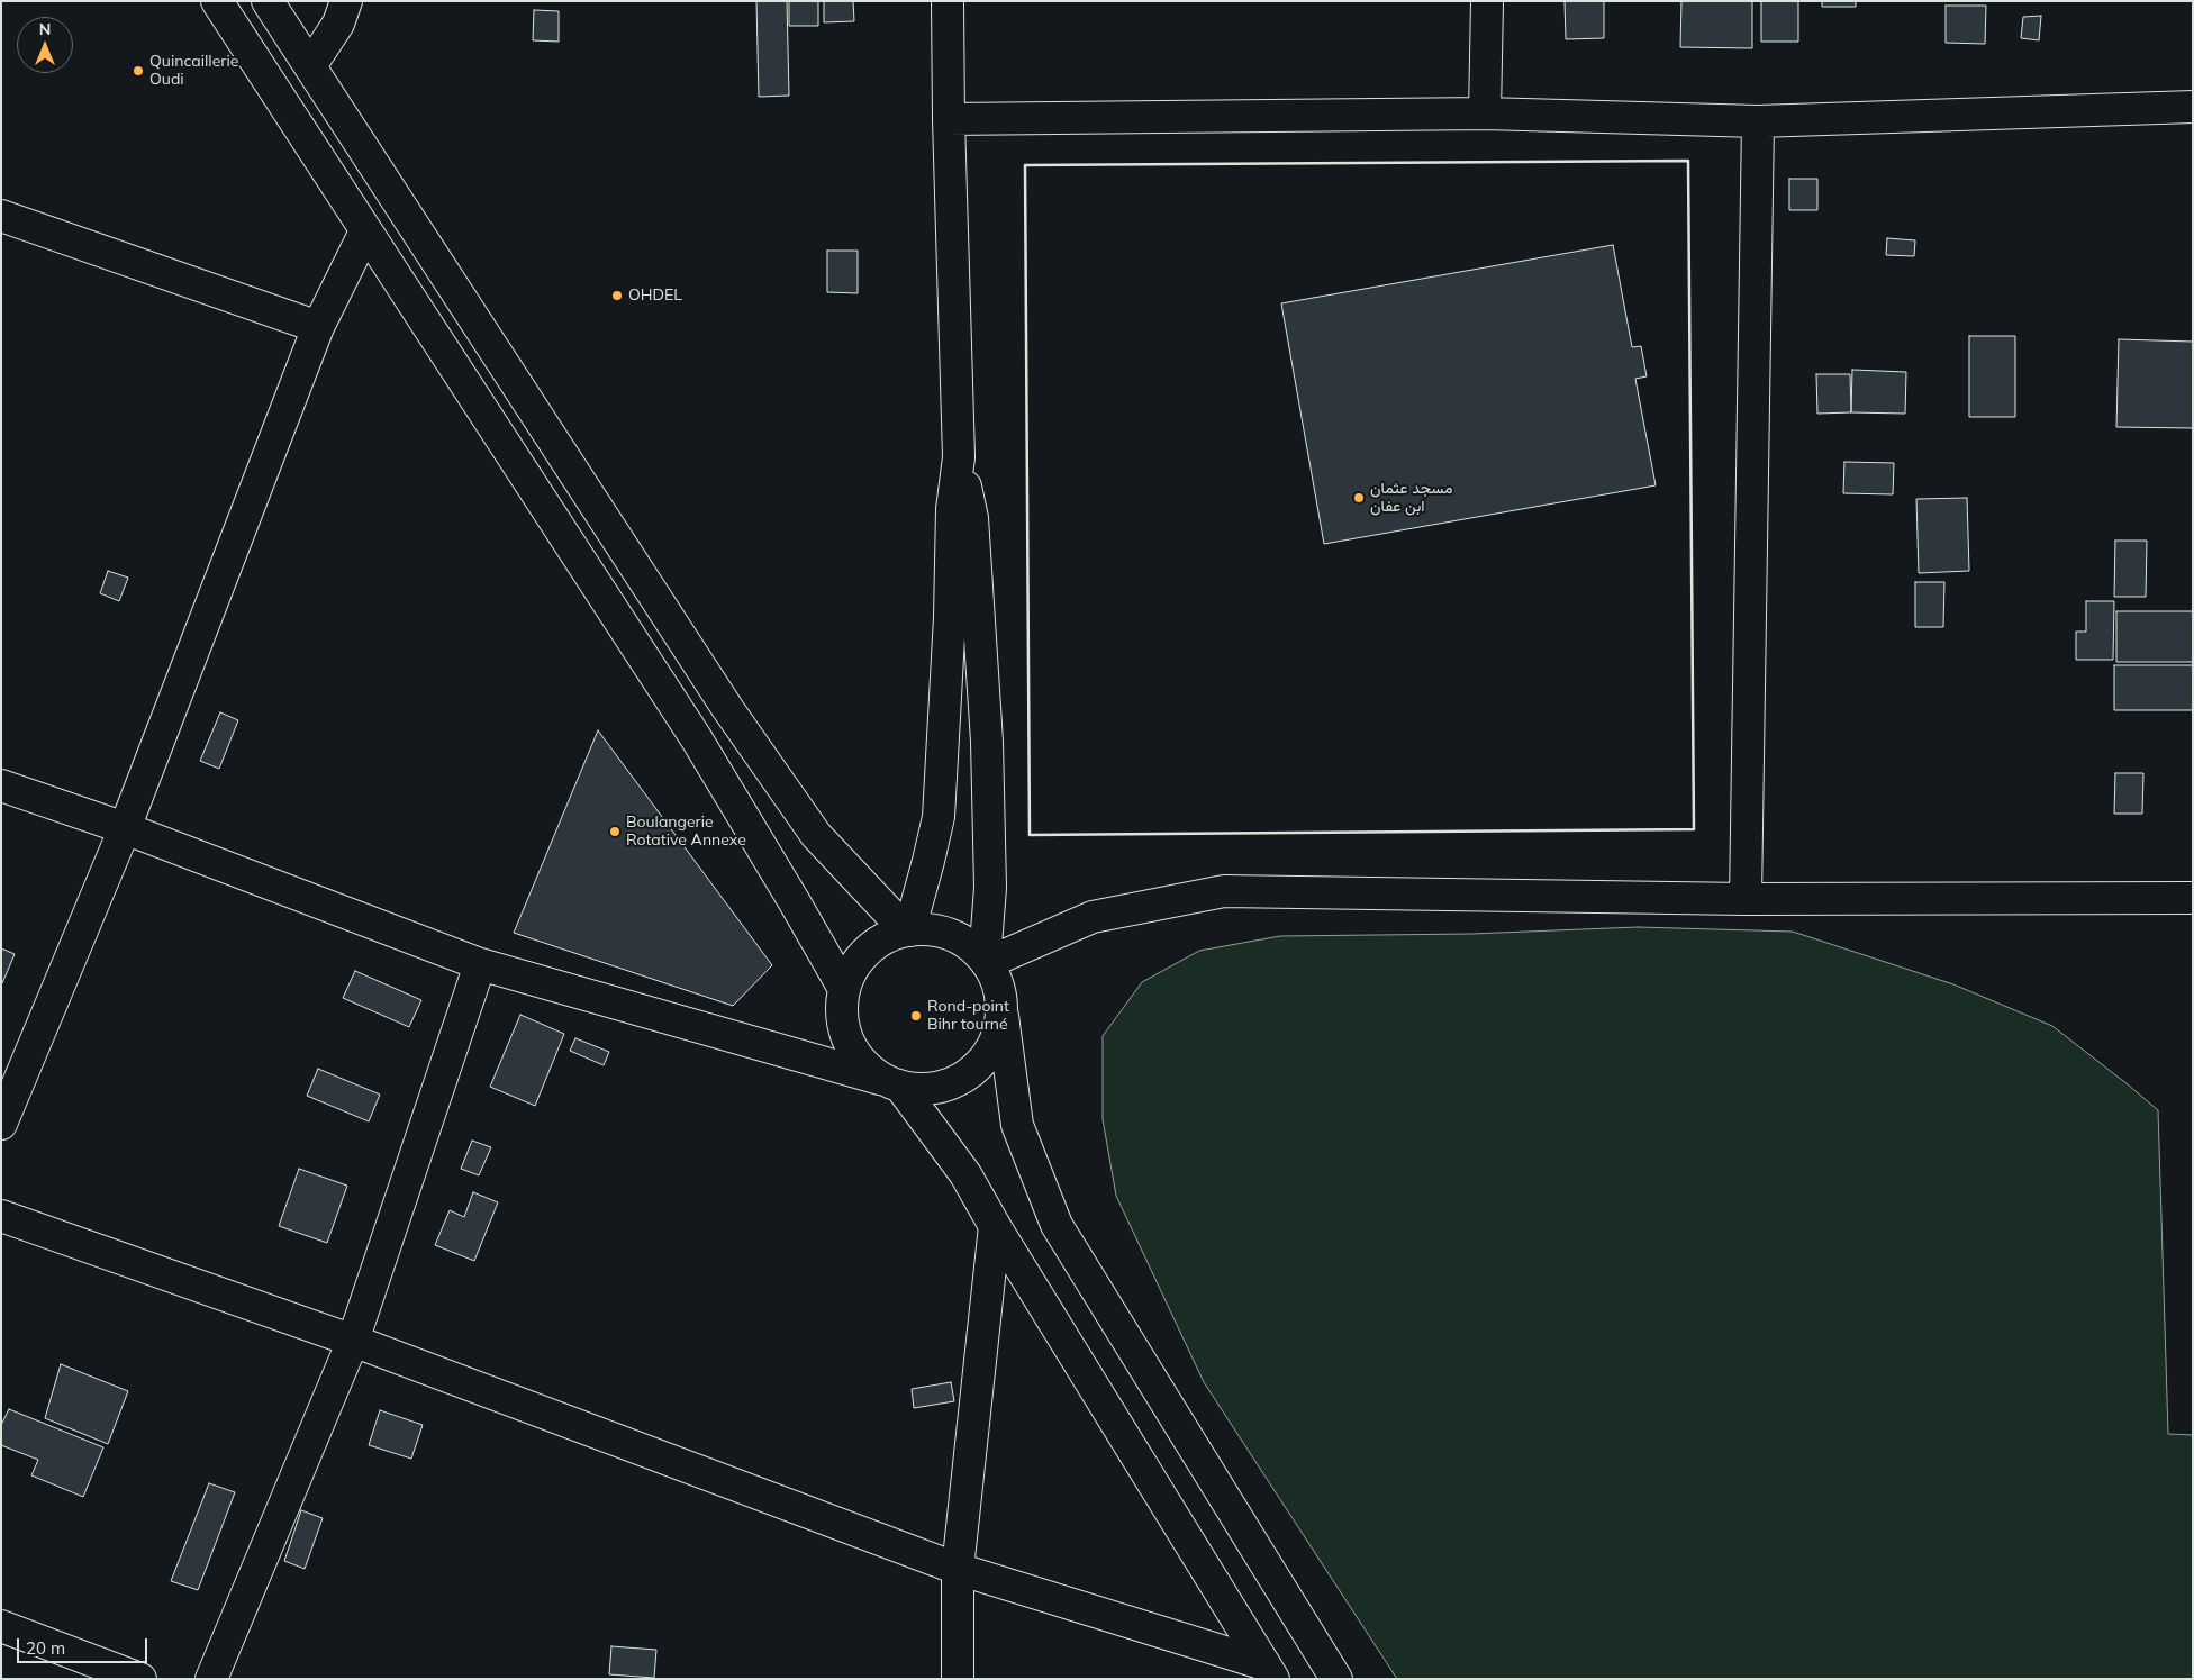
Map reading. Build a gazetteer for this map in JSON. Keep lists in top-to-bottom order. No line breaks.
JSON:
{"places":["Quincaillerie Oudi","OHDEL","مسجد عثمان ابن عفان","Boulangerie Rotative Annexe","Rond-point Bihr tourné"],"scale_bar":"20 m","north":"top"}
